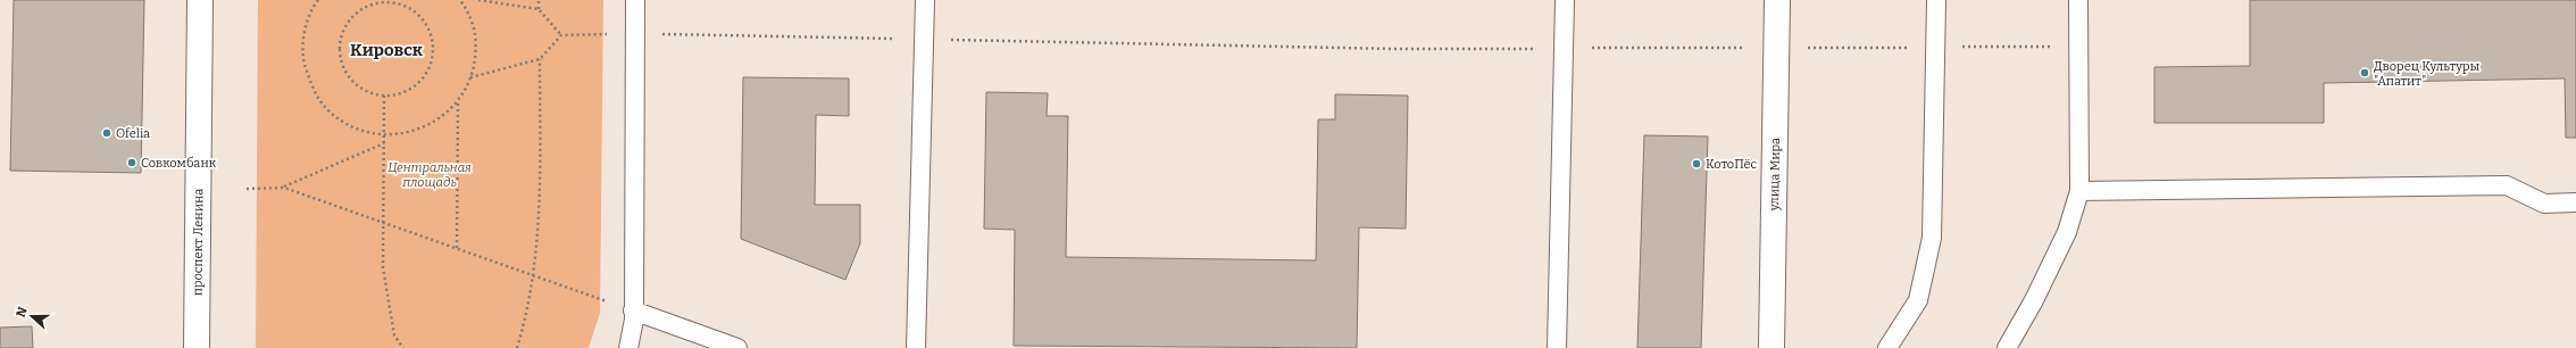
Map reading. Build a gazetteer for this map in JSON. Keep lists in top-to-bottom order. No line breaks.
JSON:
{"streets":{"street":["улица Мира","проспект Ленина"]},"districts":["Кировск"],"parks":["Центральная площадь"],"places":["Дворец Культуры \"Апатит\"","Ofelia","Совкомбанк","КотоПёс"],"north":"left"}
